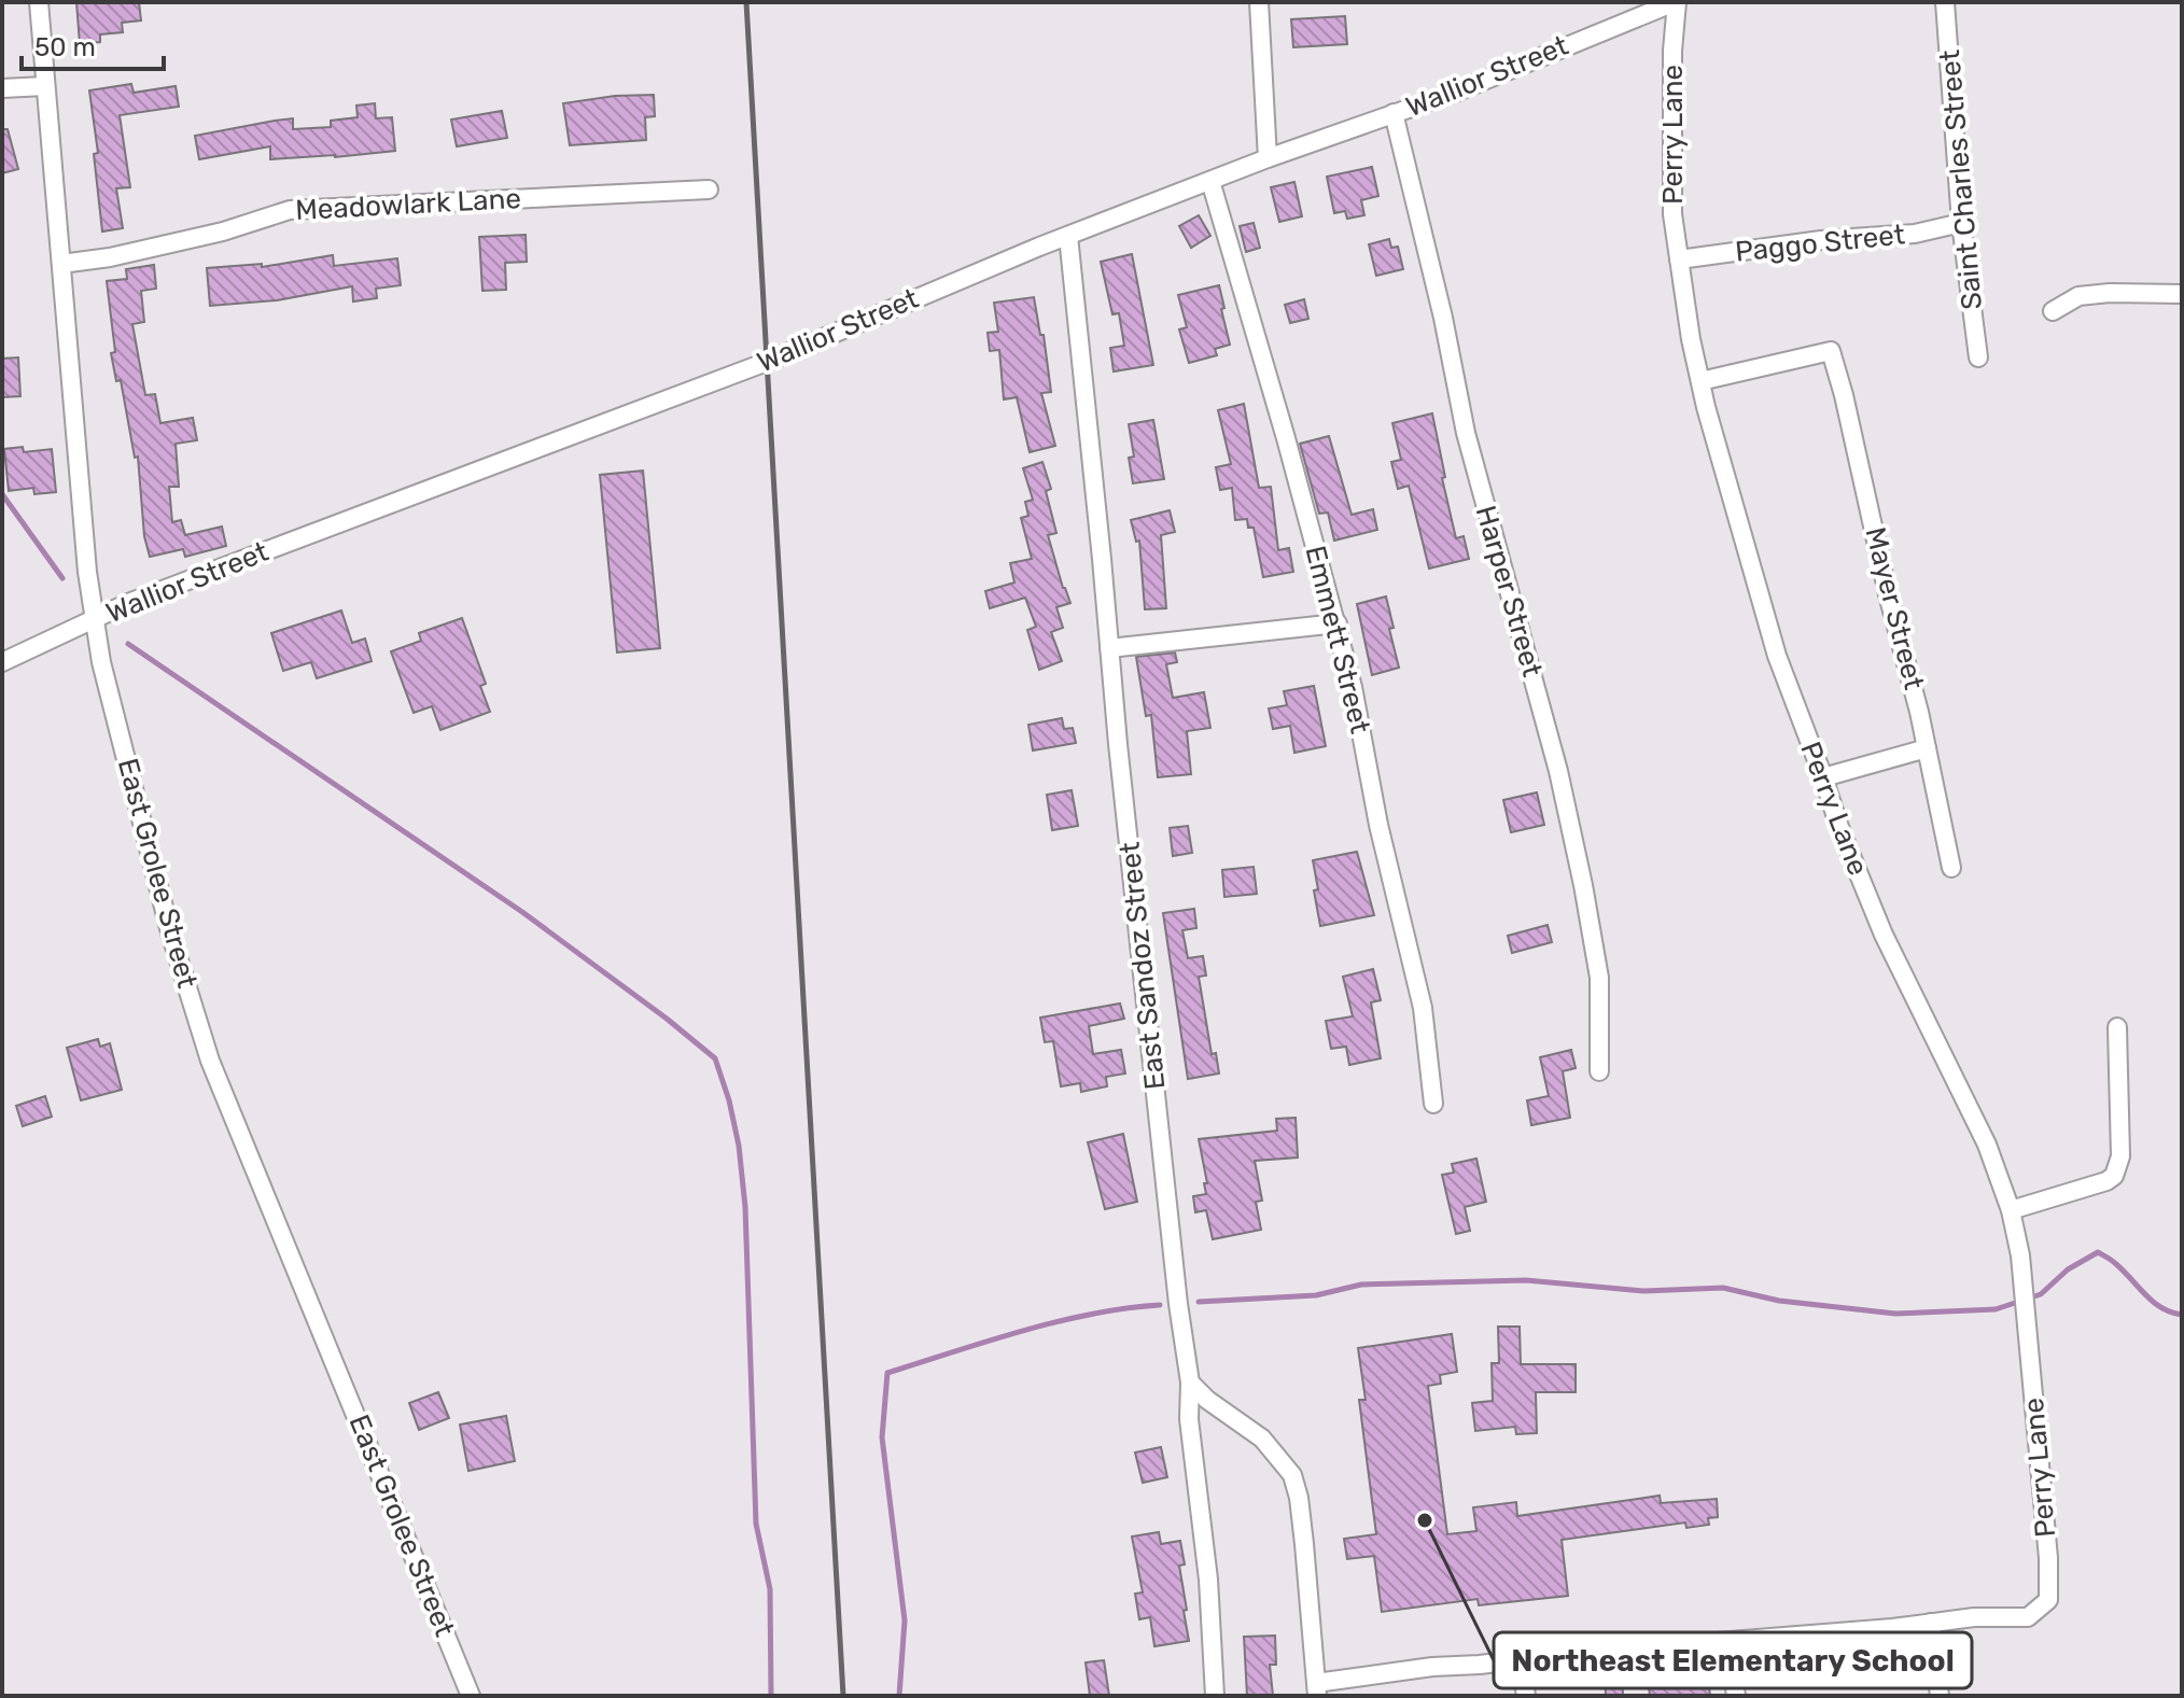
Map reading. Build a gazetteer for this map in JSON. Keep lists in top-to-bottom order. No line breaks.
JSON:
{"streets":{"street":["Wallior Street","Perry Lane","Saint Charles Street","Meadowlark Lane","Paggo Street","Harper Street","Mayer Street","Emmett Street","East Grolee Street","East Sandoz Street"]},"crossings":[["Wallior Street","Perry Lane"],["Wallior Street","Harper Street"],["Wallior Street","Emmett Street"],["Wallior Street","East Grolee Street"],["Wallior Street","East Sandoz Street"],["Perry Lane","Paggo Street"],["Perry Lane","Mayer Street"],["Saint Charles Street","Paggo Street"],["Meadowlark Lane","East Grolee Street"]],"places":["Northeast Elementary School"],"scale_bar":"50 m"}
